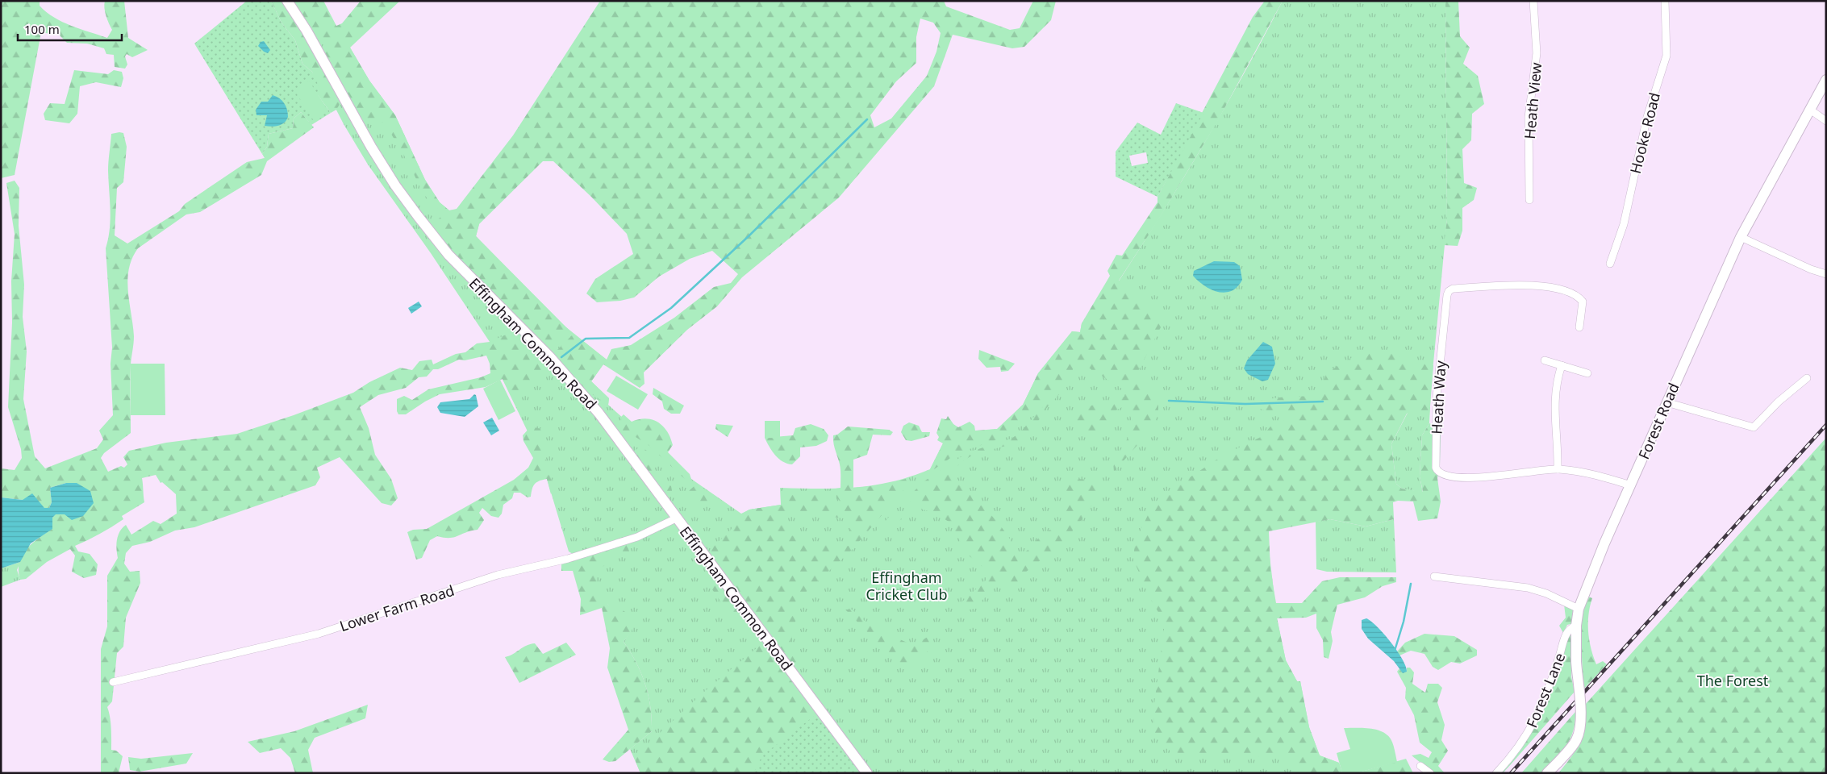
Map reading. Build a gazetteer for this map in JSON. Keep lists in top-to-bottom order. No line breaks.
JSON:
{"streets":{"street":["Heath View","Hooke Road","Effingham Common Road","Heath Way","Forest Road","Lower Farm Road","Forest Lane"]},"crossings":[["Effingham Common Road","Lower Farm Road"],["Heath Way","Forest Road"],["Forest Road","Forest Lane"]],"parks":["Effingham Cricket Club","The Forest"],"scale_bar":"100 m"}
